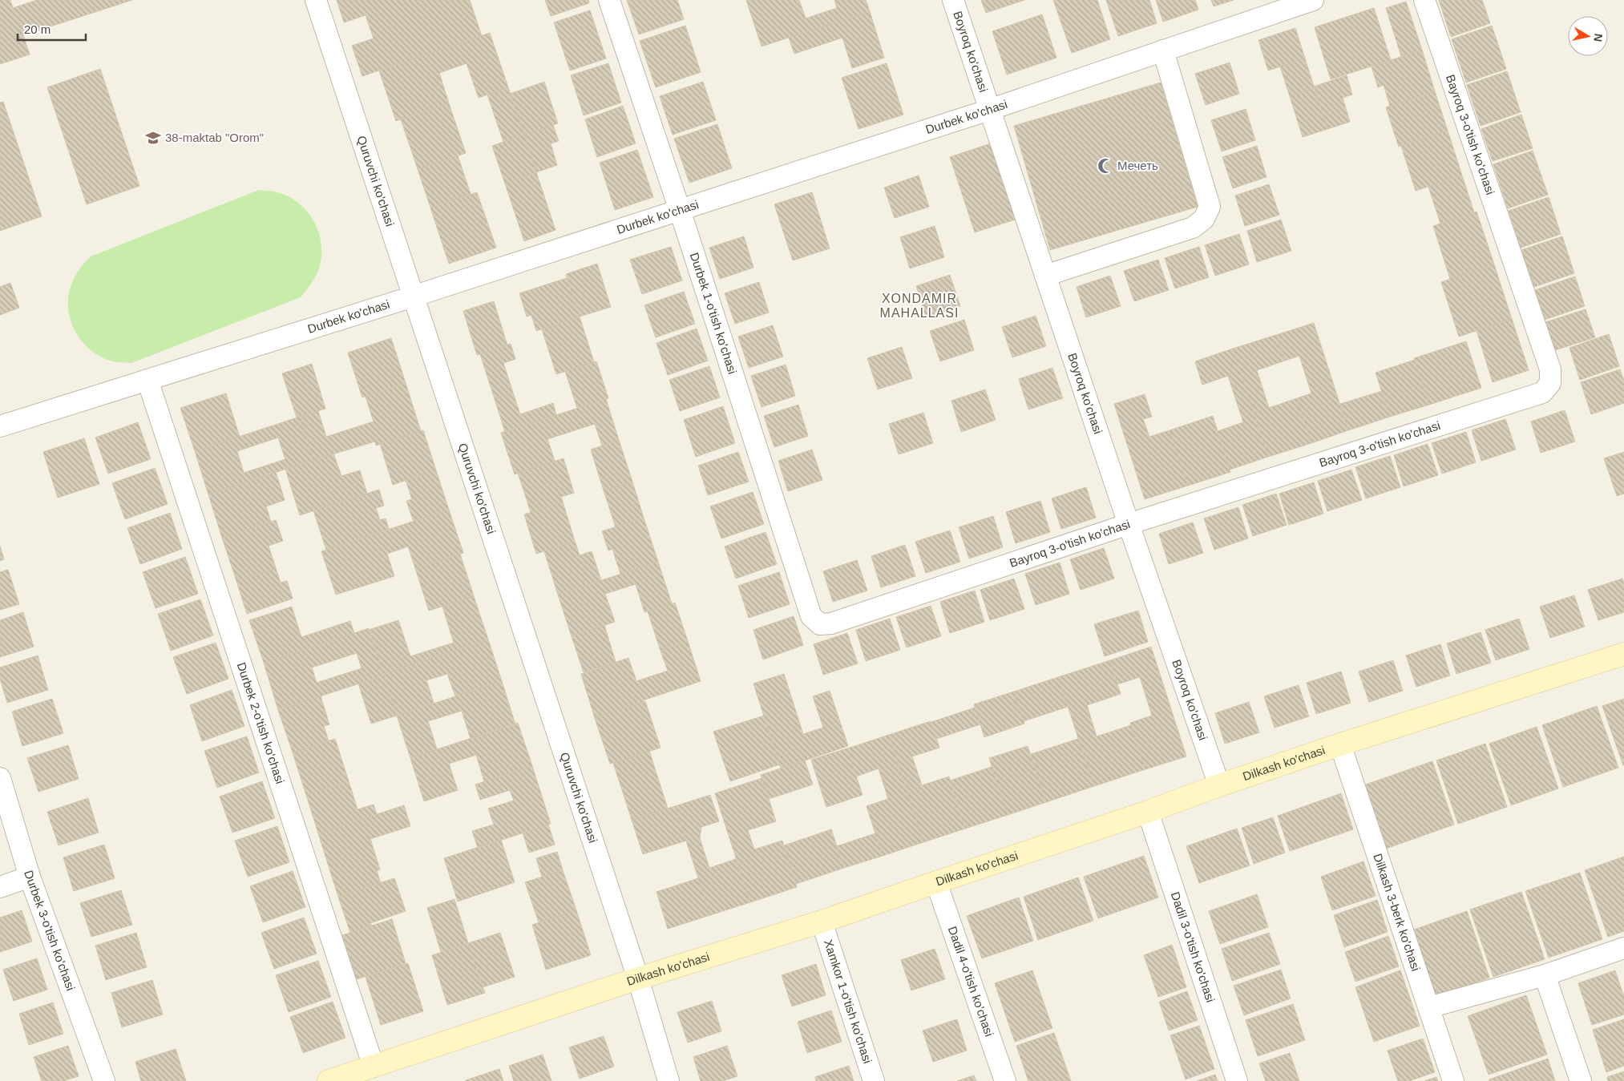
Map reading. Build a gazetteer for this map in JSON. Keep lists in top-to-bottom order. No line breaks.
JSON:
{"streets":{"street":["Boyroq ko'chasi","Durbek ko'chasi","Bayroq 3-o'tish ko'chasi","Quruvchi ko'chasi","Durbek 1-o'tish ko'chasi","Durbek 2-o'tish ko'chasi","Dilkash ko'chasi","Dilkash 3-berk ko'chasi","Durbek 3-o'tish ko'chasi","Dadil 3-o'tish ko'chasi","Dadil 4-o'tish ko'chasi","Xamkor 1-o'tish ko'chasi"]},"crossings":[["Boyroq ko'chasi","Durbek ko'chasi"],["Boyroq ko'chasi","Bayroq 3-o'tish ko'chasi"],["Boyroq ko'chasi","Dilkash ko'chasi"],["Durbek ko'chasi","Quruvchi ko'chasi"],["Durbek ko'chasi","Durbek 1-o'tish ko'chasi"],["Durbek ko'chasi","Durbek 2-o'tish ko'chasi"],["Bayroq 3-o'tish ko'chasi","Durbek 1-o'tish ko'chasi"],["Quruvchi ko'chasi","Dilkash ko'chasi"],["Durbek 2-o'tish ko'chasi","Dilkash ko'chasi"],["Dilkash ko'chasi","Dilkash 3-berk ko'chasi"],["Dilkash ko'chasi","Dadil 3-o'tish ko'chasi"],["Dilkash ko'chasi","Dadil 4-o'tish ko'chasi"],["Dilkash ko'chasi","Xamkor 1-o'tish ko'chasi"]],"districts":["XONDAMIR MAHALLASI"],"places":{"school or university":["38-maktab \"Orom\""],"mosque":["Мечеть"]},"scale_bar":"20 m","north":"right"}
